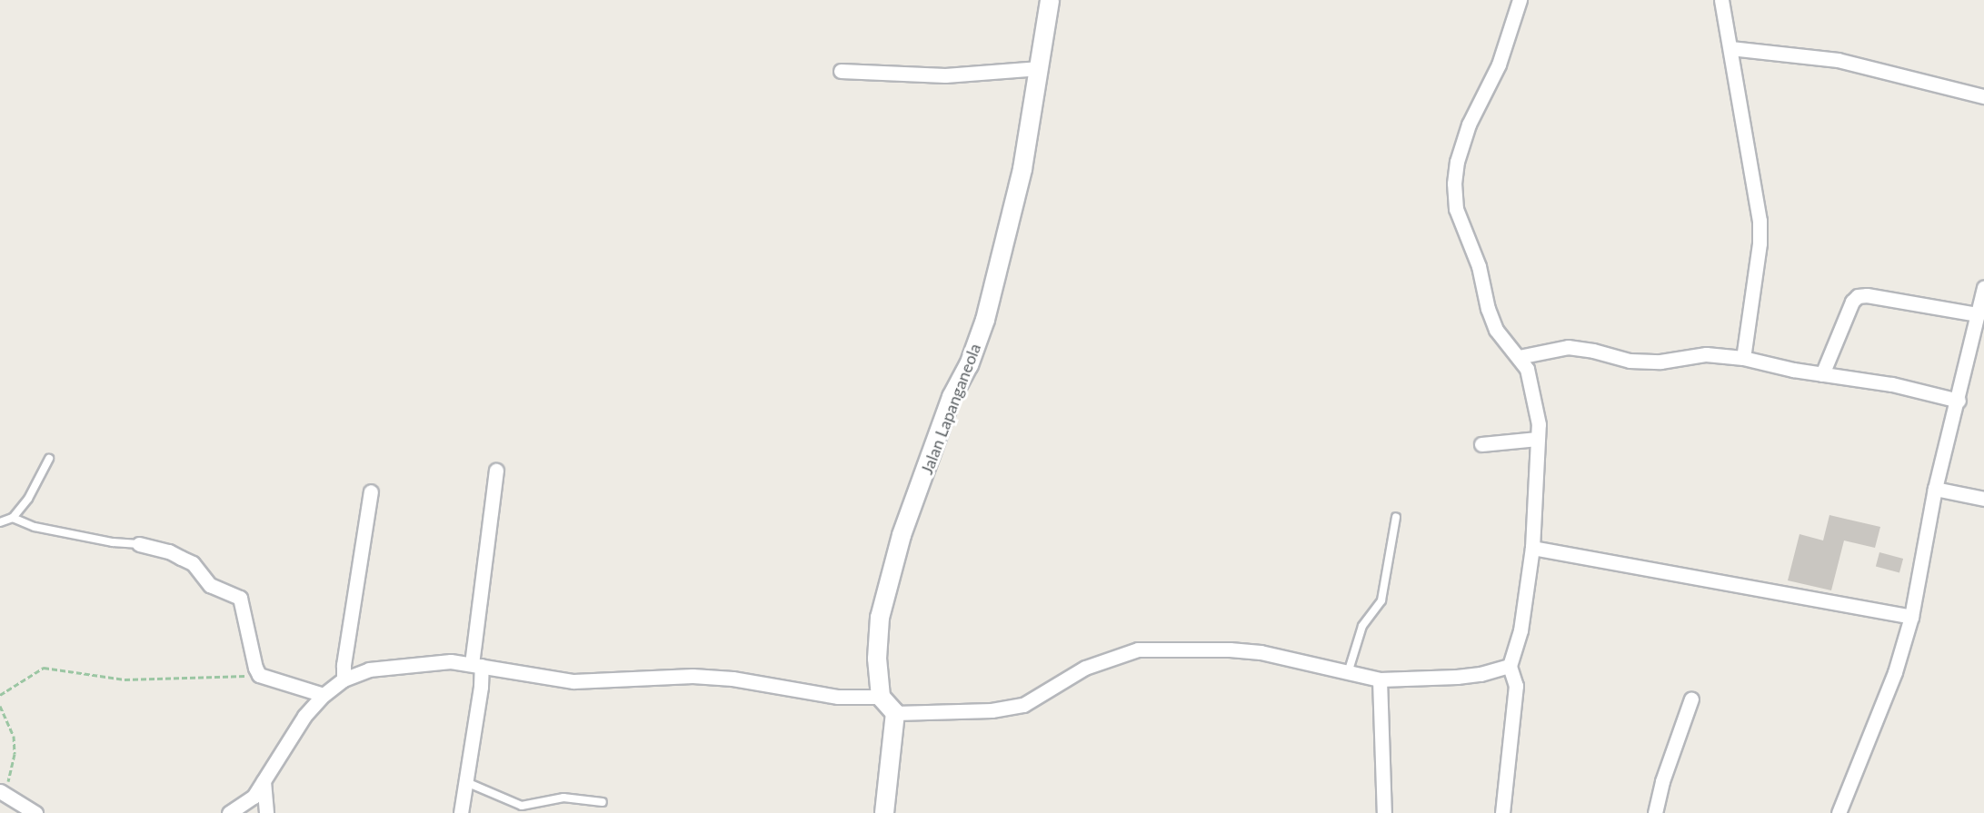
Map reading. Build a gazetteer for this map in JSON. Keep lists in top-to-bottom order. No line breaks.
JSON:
{"streets":{"street":["Jalan Lapanganeola"]}}
